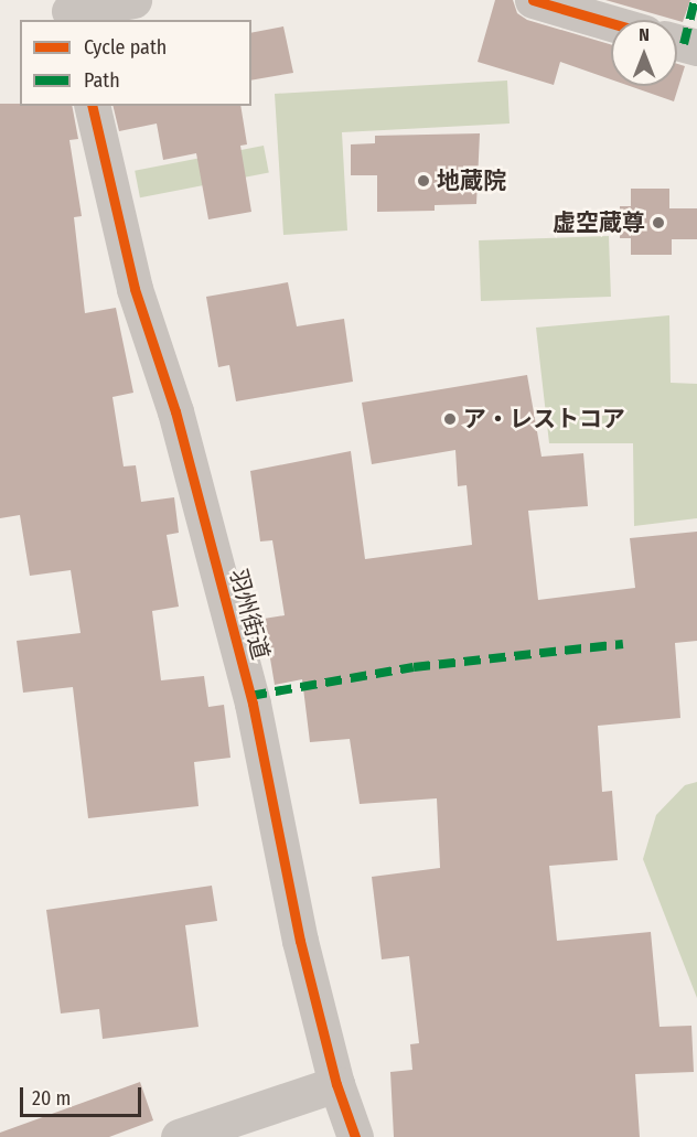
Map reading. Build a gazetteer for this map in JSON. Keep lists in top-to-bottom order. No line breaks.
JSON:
{"streets":{"street":["羽州街道"]},"places":["地蔵院","虚空蔵尊","ア・レストコア"],"legend":["Cycle path","Path"],"scale_bar":"20 m","north":"top"}
